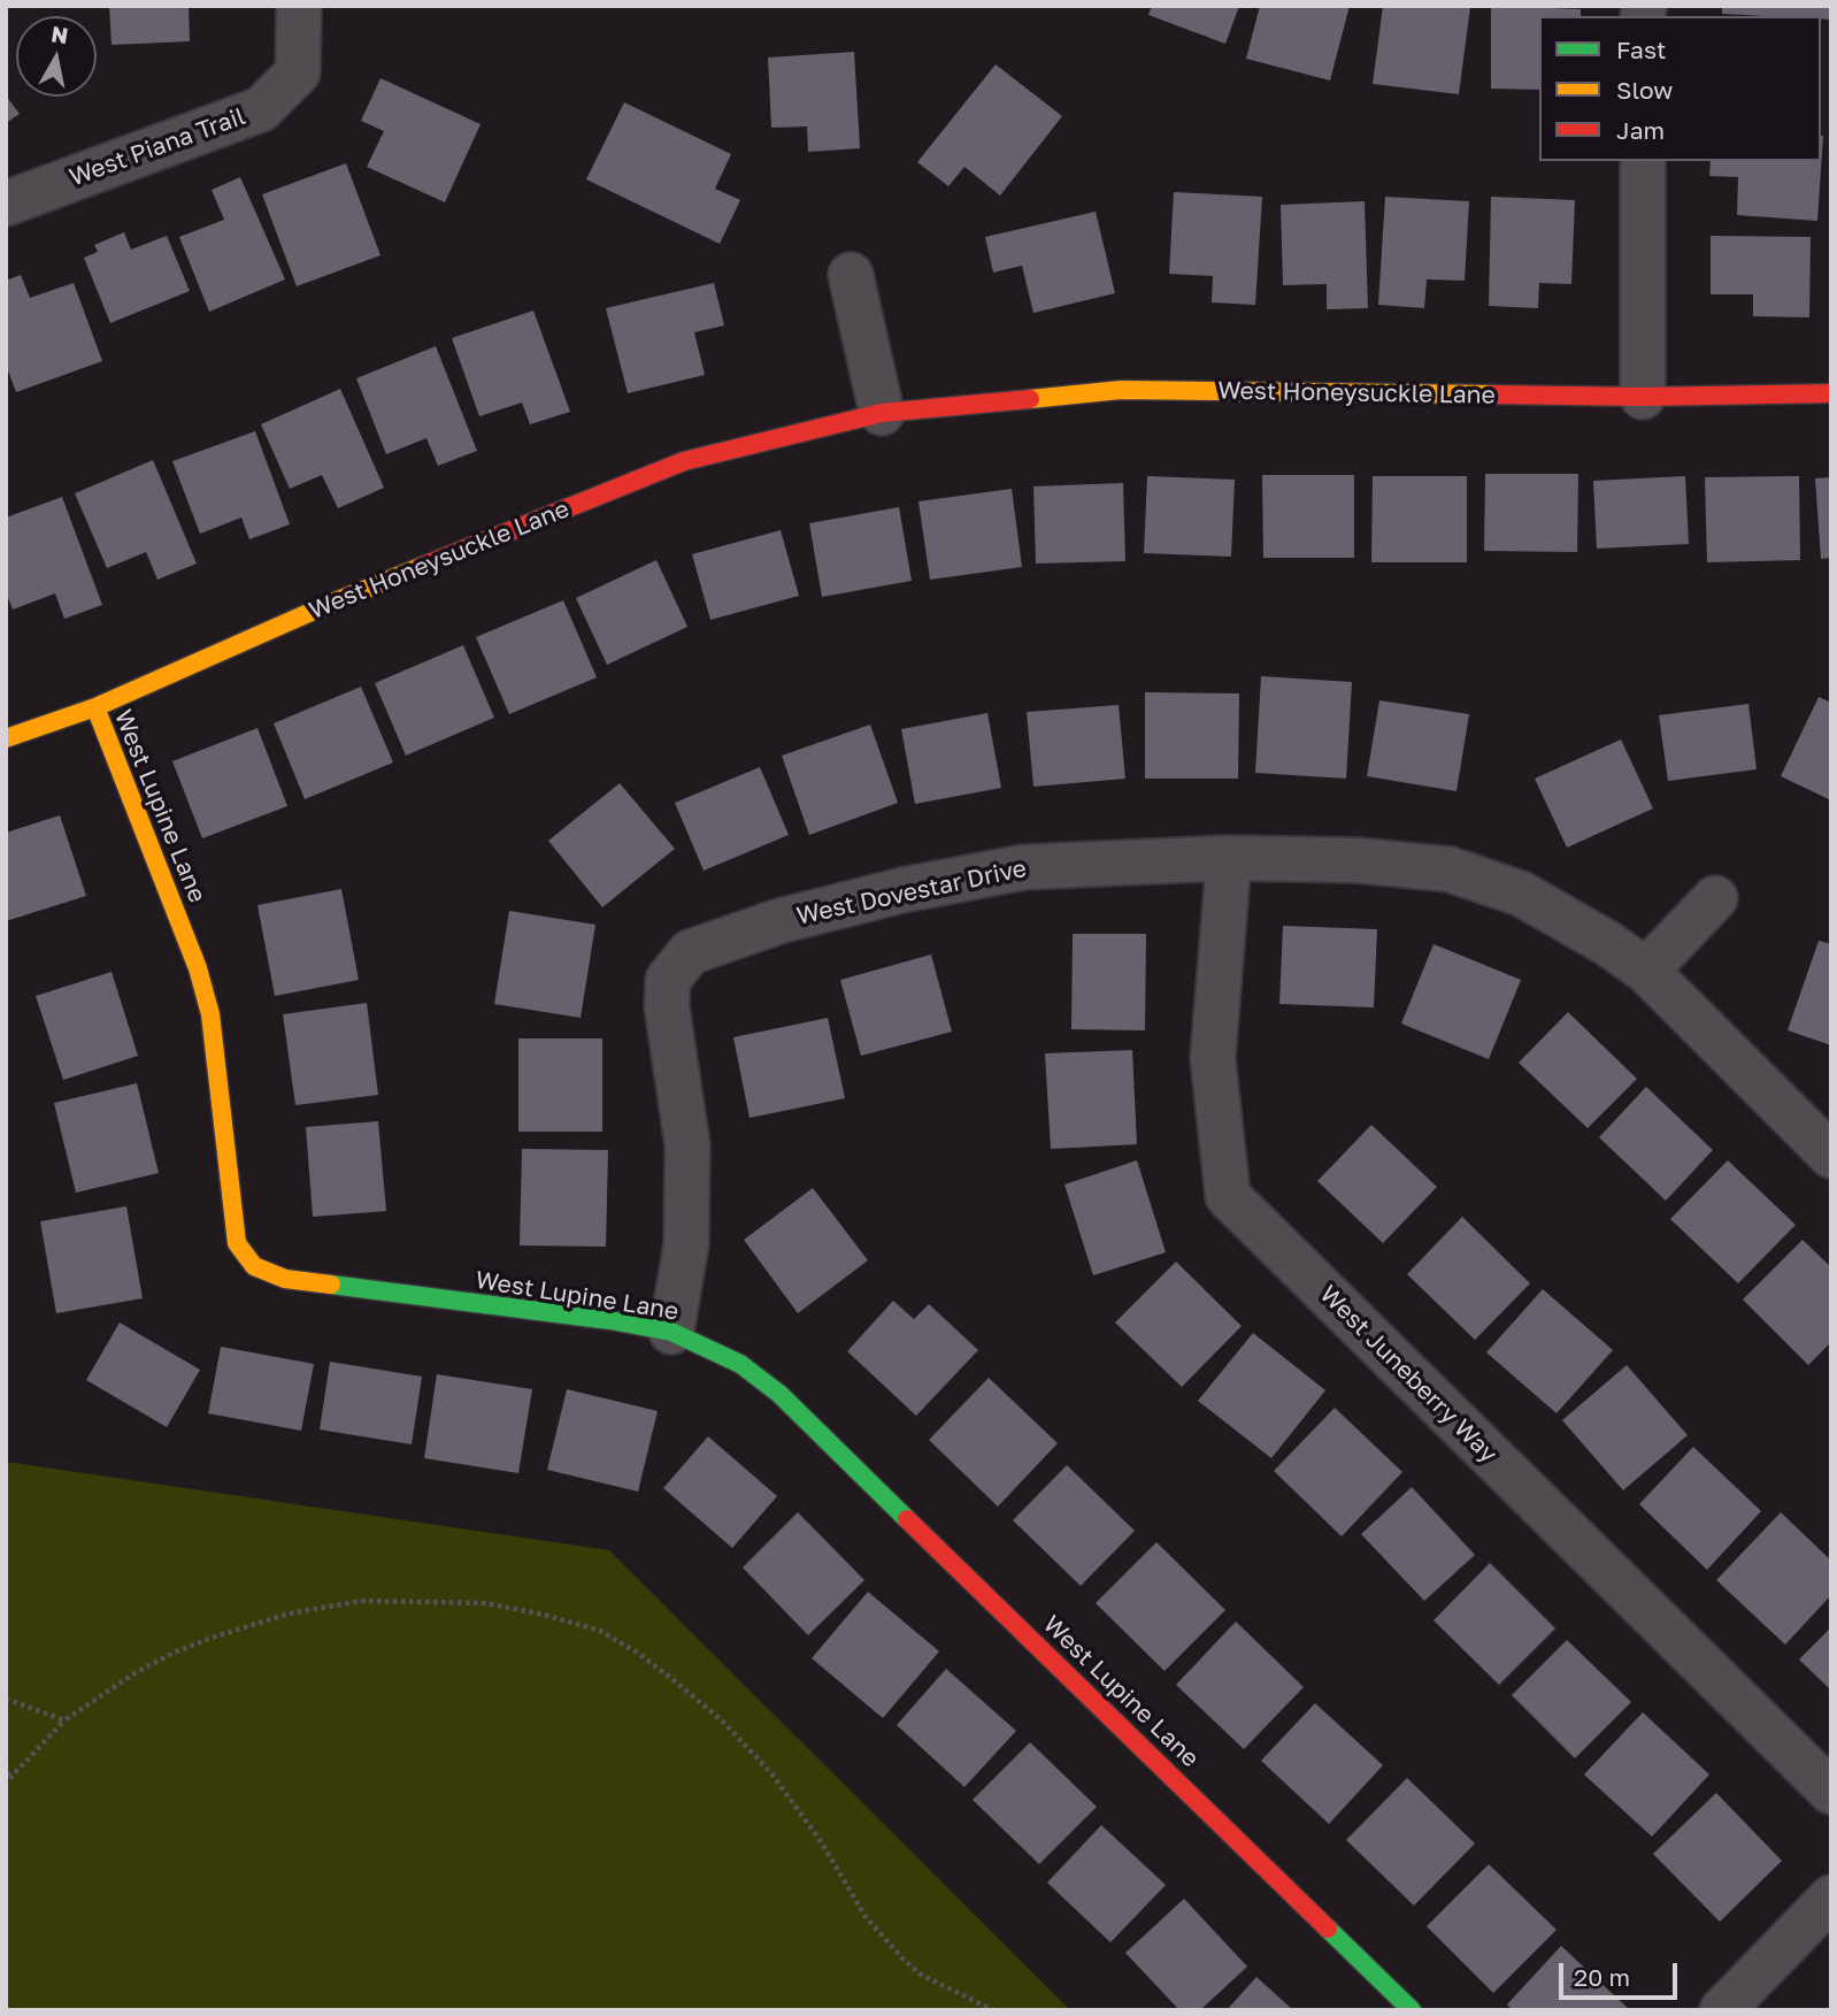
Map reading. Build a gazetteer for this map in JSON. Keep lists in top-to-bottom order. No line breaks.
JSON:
{"streets":{"street":["West Piana Trail","West Honeysuckle Lane","West Lupine Lane","West Dovestar Drive","West Juneberry Way"]},"crossings":[["West Honeysuckle Lane","West Lupine Lane"],["West Lupine Lane","West Dovestar Drive"],["West Dovestar Drive","West Juneberry Way"]],"legend":["Fast","Slow","Jam"],"scale_bar":"20 m","north":"top"}
